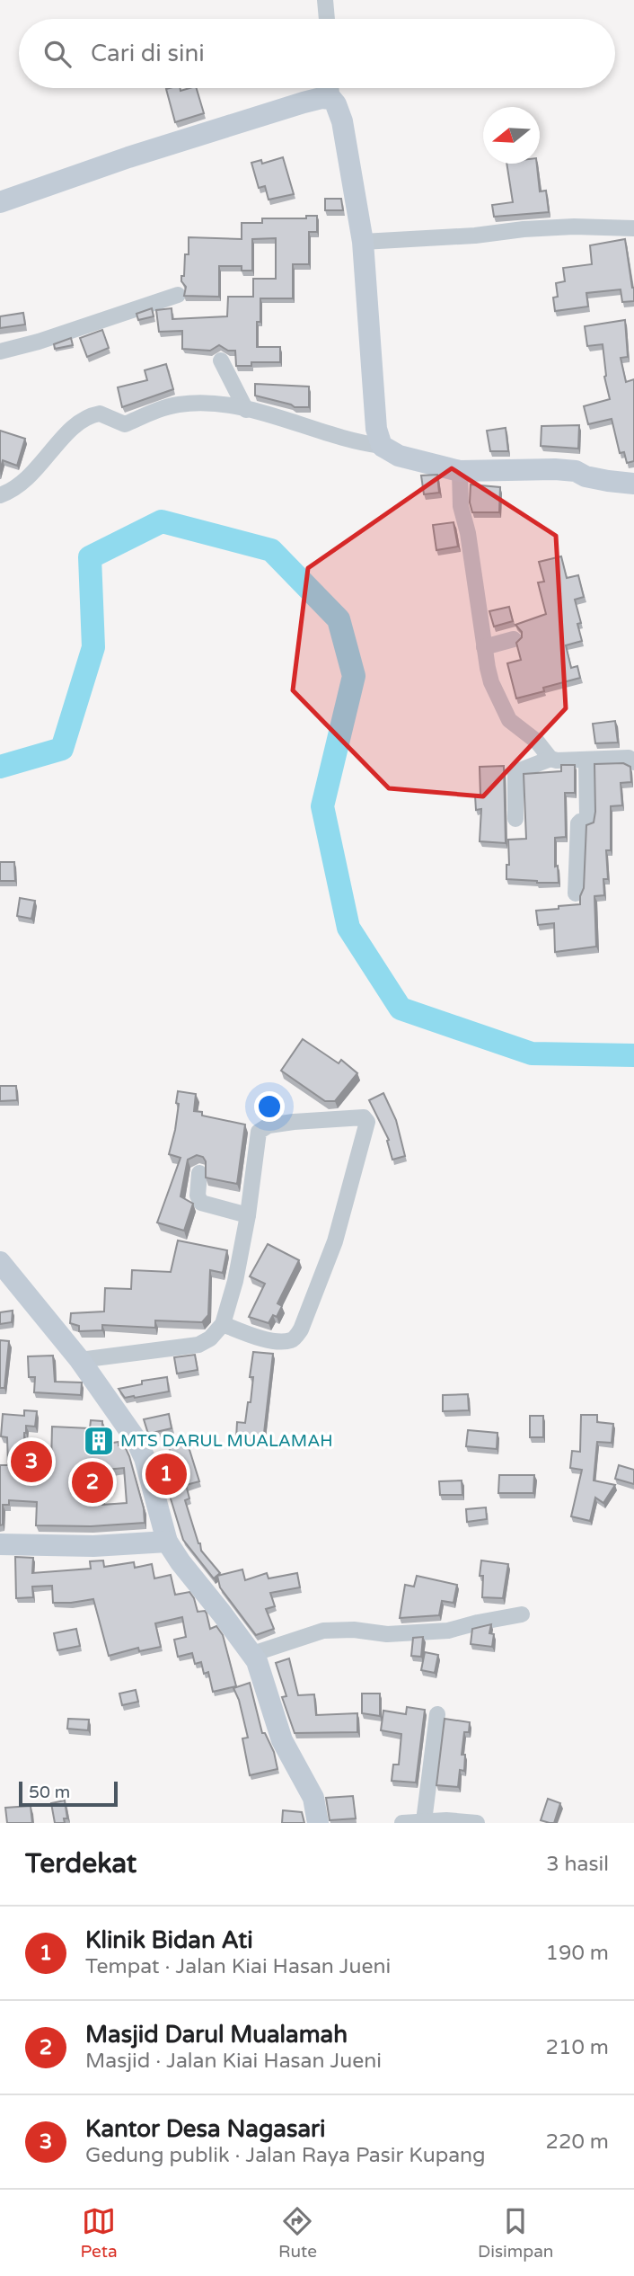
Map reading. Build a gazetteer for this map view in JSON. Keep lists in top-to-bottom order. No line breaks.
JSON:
{"places":{"building":["MTS DARUL MUALAMAH"]},"scale_bar":"50 m","north":"left","page":{"search":"Cari di sini","pins":["3","1","2"],"scale":"50 m","heading":["Terdekat","3 hasil"],"list":[{"mark":"1","name":"Klinik Bidan Ati","note":"Tempat · Jalan Kiai Hasan Jueni","value":"190 m"},{"mark":"2","name":"Masjid Darul Mualamah","note":"Masjid · Jalan Kiai Hasan Jueni","value":"210 m"},{"mark":"3","name":"Kantor Desa Nagasari","note":"Gedung publik · Jalan Raya Pasir Kupang","value":"220 m"}],"nav":["Peta","Rute","Disimpan"]}}
